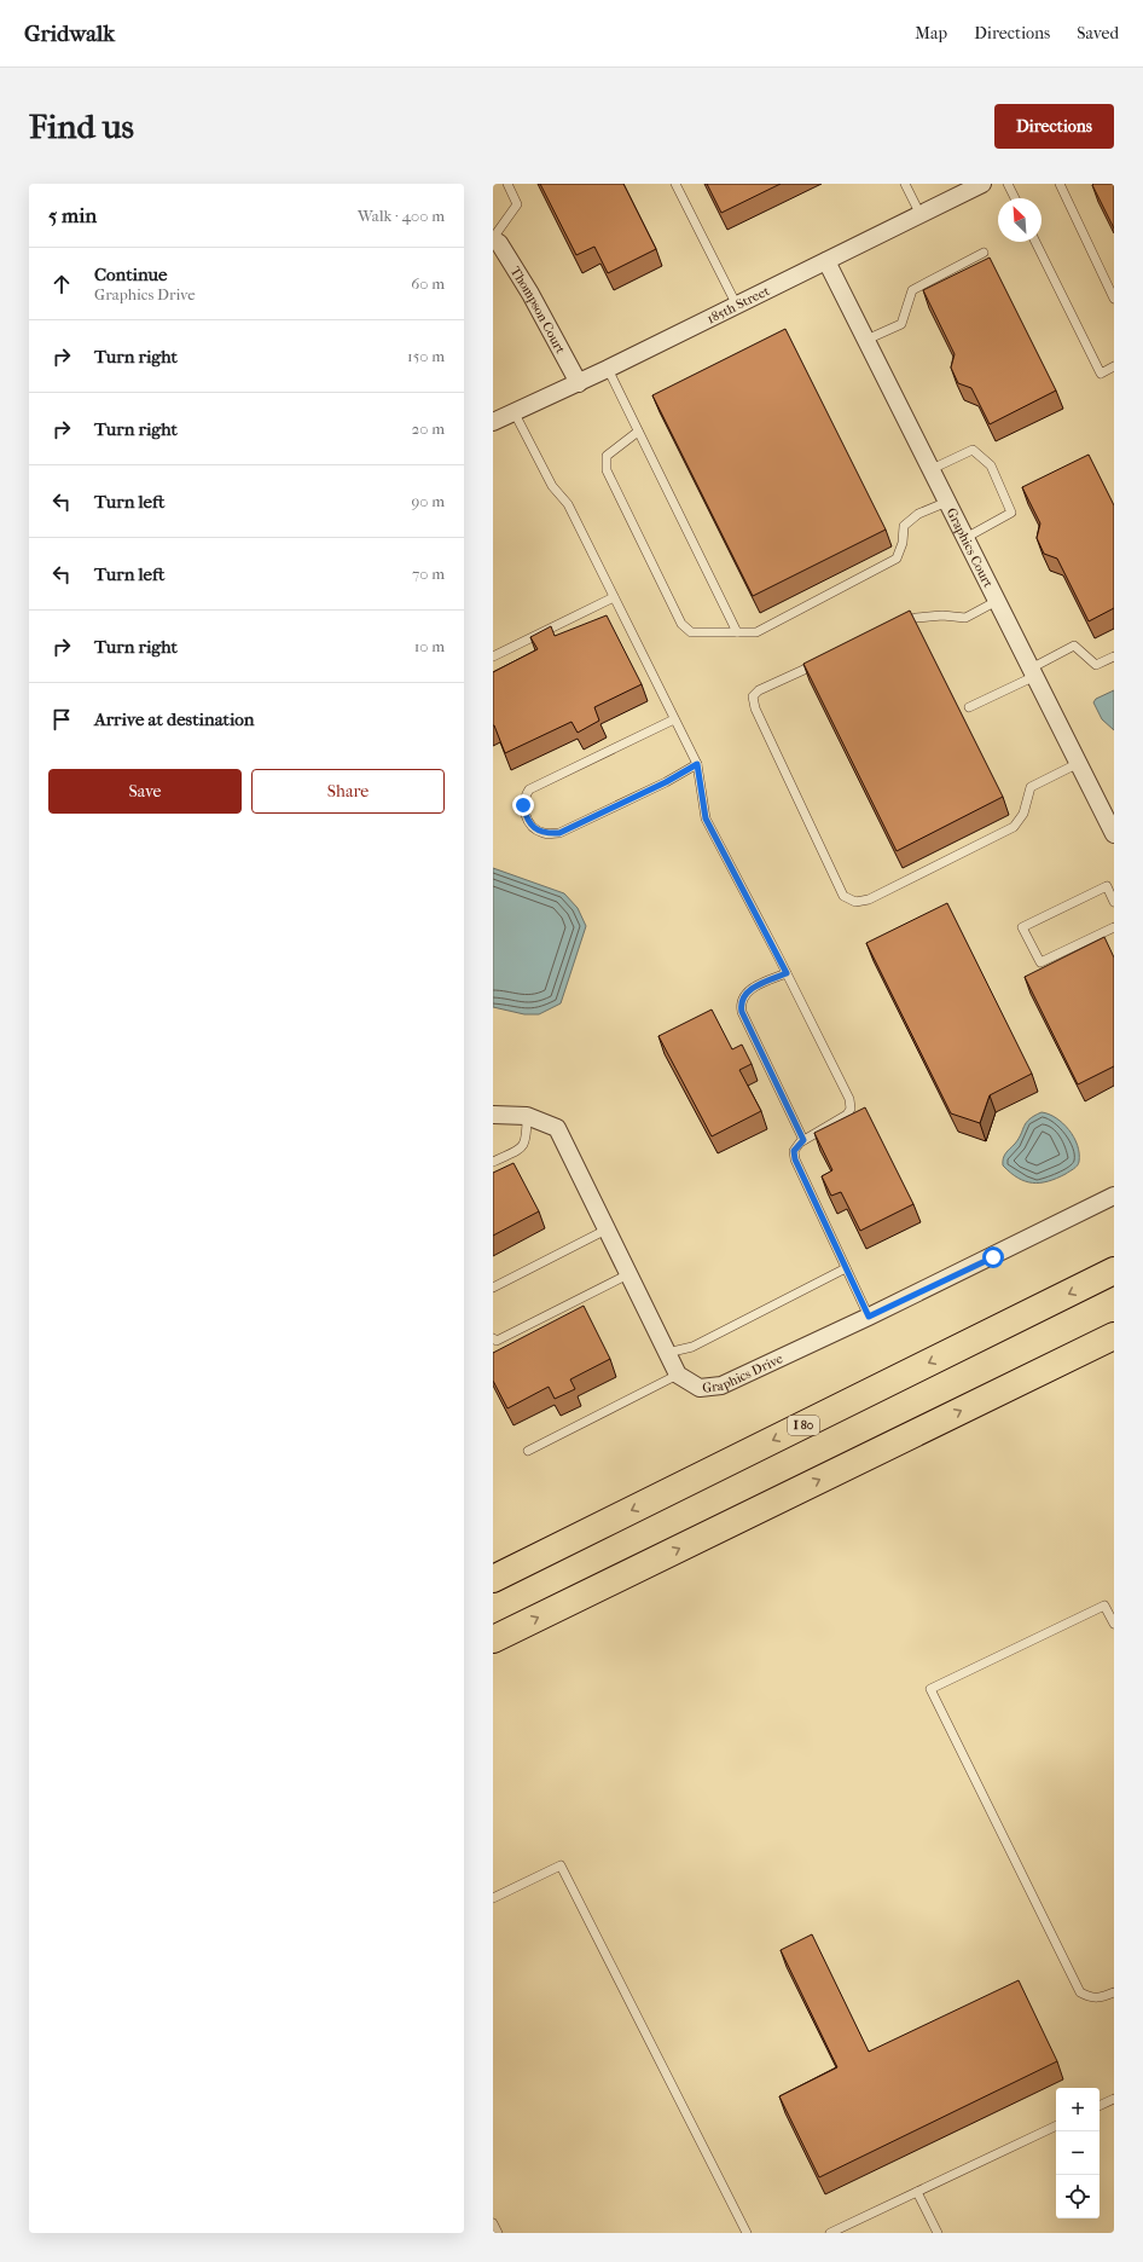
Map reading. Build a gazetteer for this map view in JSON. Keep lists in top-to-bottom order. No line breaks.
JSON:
{"streets":{"highway":["I 80"],"street":["185th Street","Thompson Court","Graphics Court","Graphics Drive"]},"crossings":[["185th Street","Thompson Court"],["185th Street","Graphics Court"]],"north":"top left","page":{"header":"Gridwalk","nav":["Map","Directions","Saved"],"buttons":["Directions",["Save","Share"]],"title":"Find us","heading":["5 min","Walk · 400 m"],"list":[["Continue","Graphics Drive","60 m"],["Turn right","150 m"],["Turn right","20 m"],["Turn left","90 m"],["Turn left","70 m"],["Turn right","10 m"],"Arrive at destination"],"map_buttons":["+","−"]}}
